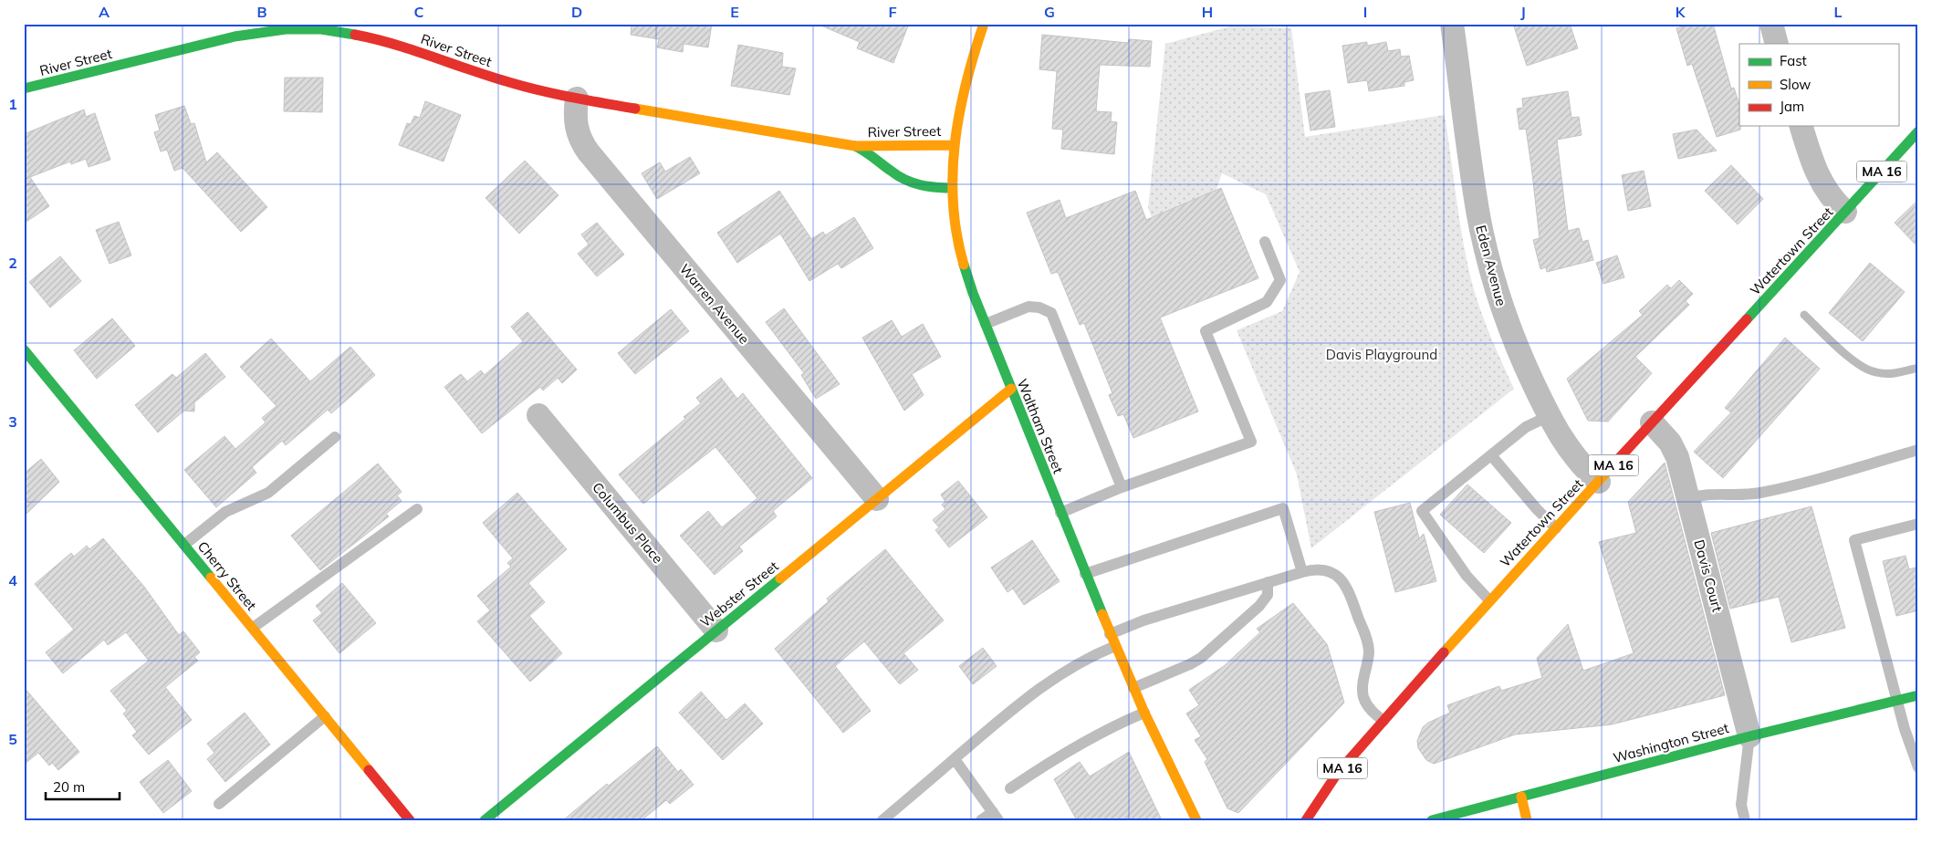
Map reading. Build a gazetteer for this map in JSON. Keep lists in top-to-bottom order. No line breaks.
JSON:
{"streets":{"street":["River Street","MA 16","Watertown Street","Eden Avenue","Warren Avenue","Waltham Street","Columbus Place","Cherry Street","Davis Court","Webster Street","Washington Street"]},"crossings":[["River Street","Warren Avenue"],["River Street","Waltham Street"],["Watertown Street","Eden Avenue"],["Watertown Street","Davis Court"],["Warren Avenue","Webster Street"],["Waltham Street","Webster Street"],["Columbus Place","Webster Street"],["Davis Court","Washington Street"]],"parks":["Davis Playground"],"legend":["Fast","Slow","Jam"],"scale_bar":"20 m","grid":{"columns":["A","B","C","D","E","F","G","H","I","J","K","L"],"rows":["1","2","3","4","5"]}}
